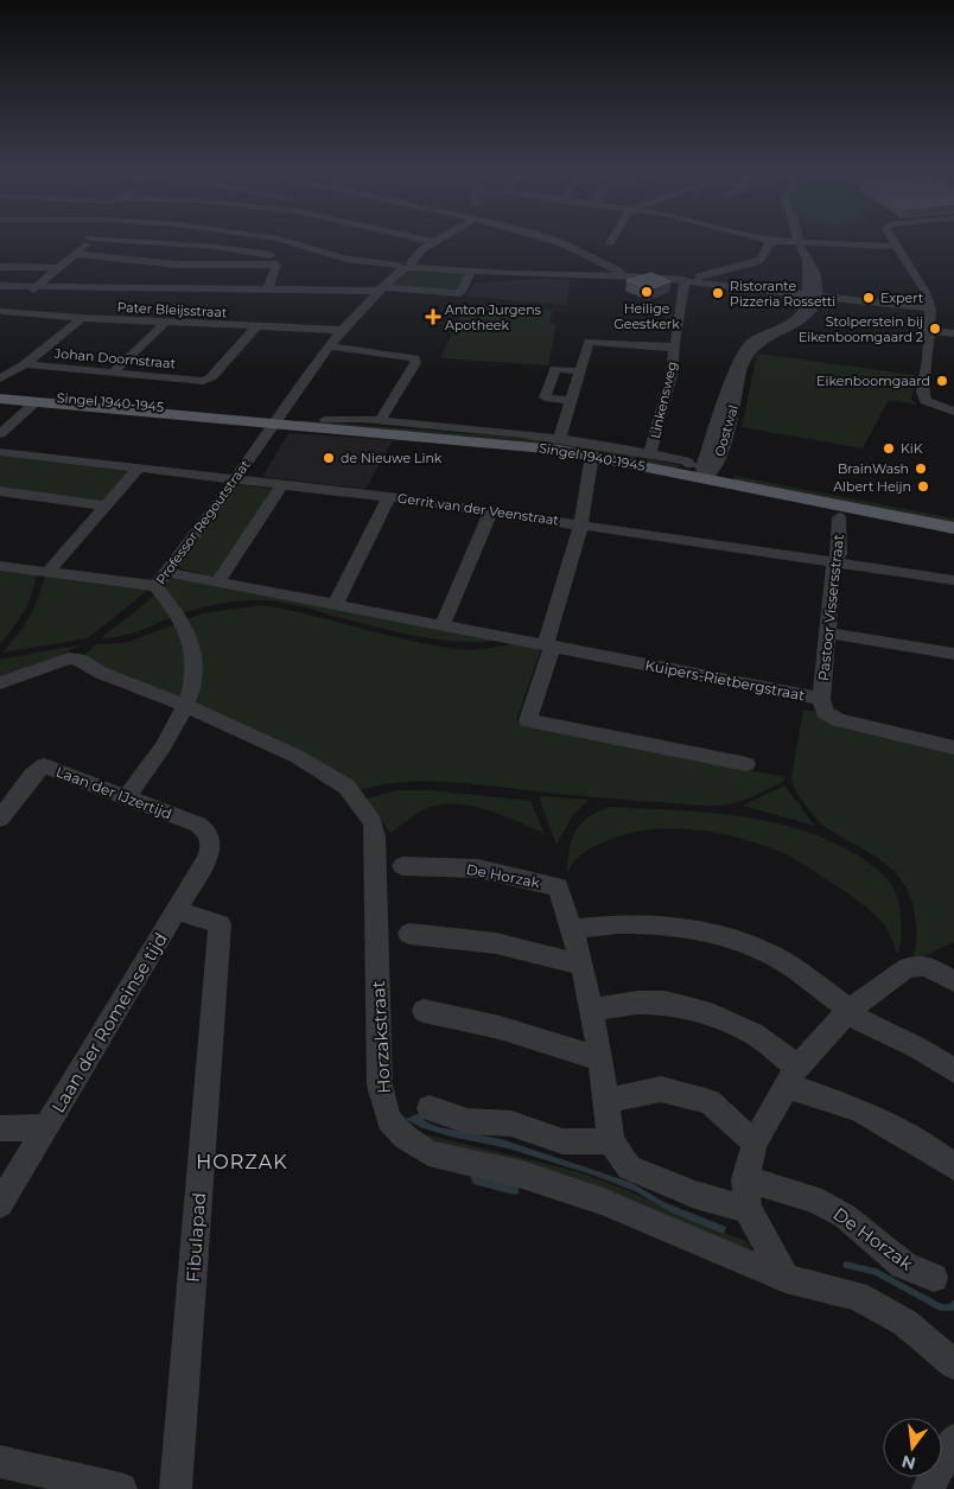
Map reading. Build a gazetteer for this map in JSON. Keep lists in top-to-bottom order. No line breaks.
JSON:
{"streets":{"main road":["Singel 1940-1945"],"street":["Pater Bleijsstraat","Johan Doornstraat","Linkensweg","Oostwal","Gerrit van der Veenstraat","Professor Regoutstraat","Pastoor Vissersstraat","Kuipers-Rietbergstraat","Laan der IJzertijd","De Horzak","Laan der Romeinse tijd","Horzakstraat","Fibulapad"]},"crossings":[["Pater Bleijsstraat","Johan Doornstraat"],["Pater Bleijsstraat","Professor Regoutstraat"],["Linkensweg","Singel 1940-1945"],["Singel 1940-1945","Oostwal"],["Singel 1940-1945","Professor Regoutstraat"],["Gerrit van der Veenstraat","Professor Regoutstraat"],["Gerrit van der Veenstraat","Pastoor Vissersstraat"],["Professor Regoutstraat","Kuipers-Rietbergstraat"],["Professor Regoutstraat","Laan der IJzertijd"],["Professor Regoutstraat","Horzakstraat"],["Pastoor Vissersstraat","Kuipers-Rietbergstraat"],["Laan der IJzertijd","Laan der Romeinse tijd"],["Laan der Romeinse tijd","Fibulapad"]],"districts":["HORZAK"],"places":{"other":["Heilige Geestkerk","Ristorante Pizzeria Rossetti","Expert","Stolperstein bij Eikenboomgaard 2","Eikenboomgaard","KiK","de Nieuwe Link","BrainWash","Albert Heijn"],"health":["Anton Jurgens Apotheek"]},"north":"bottom"}
